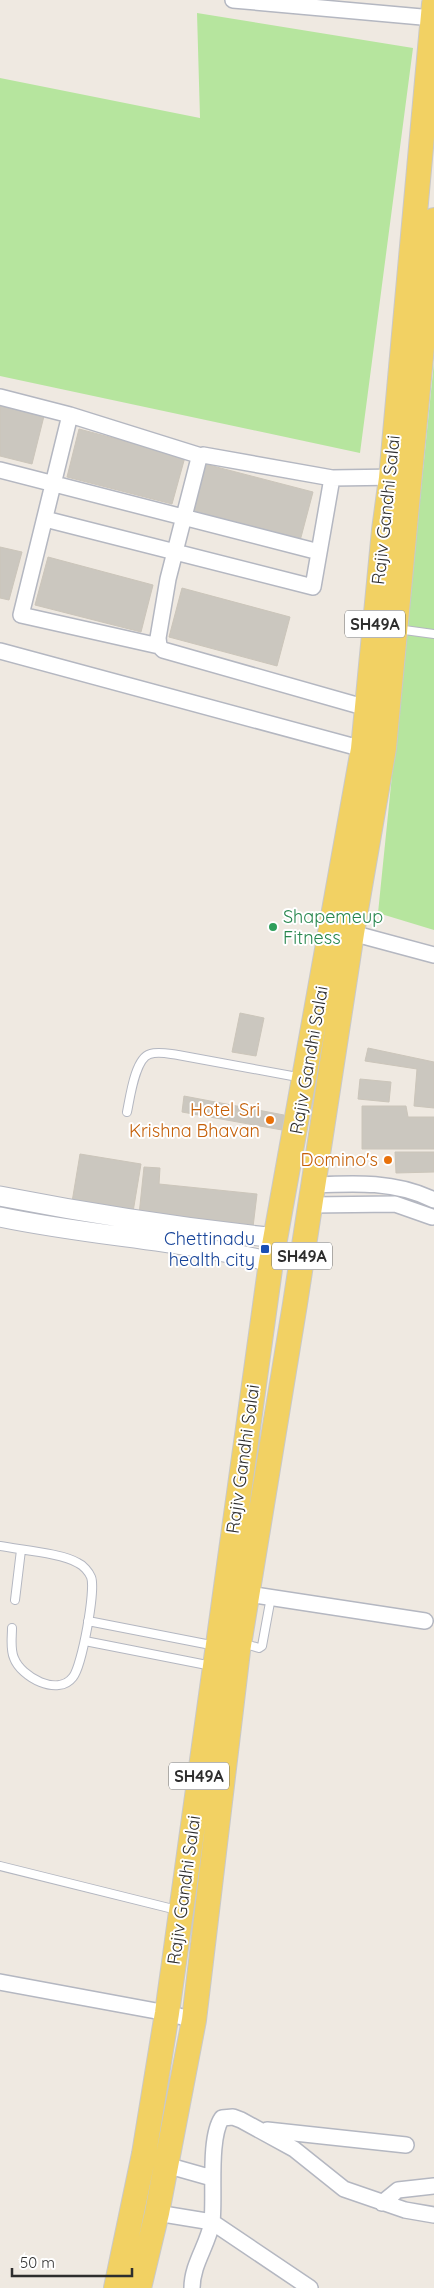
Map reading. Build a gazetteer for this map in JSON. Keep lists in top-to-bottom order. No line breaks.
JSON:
{"streets":{"main road":["Rajiv Gandhi Salai","SH49A"]},"places":{"other":["Shapemeup Fitness","Hotel Sri Krishna Bhavan","Domino's"],"transit":["Chettinadu health city"]},"scale_bar":"50 m"}
